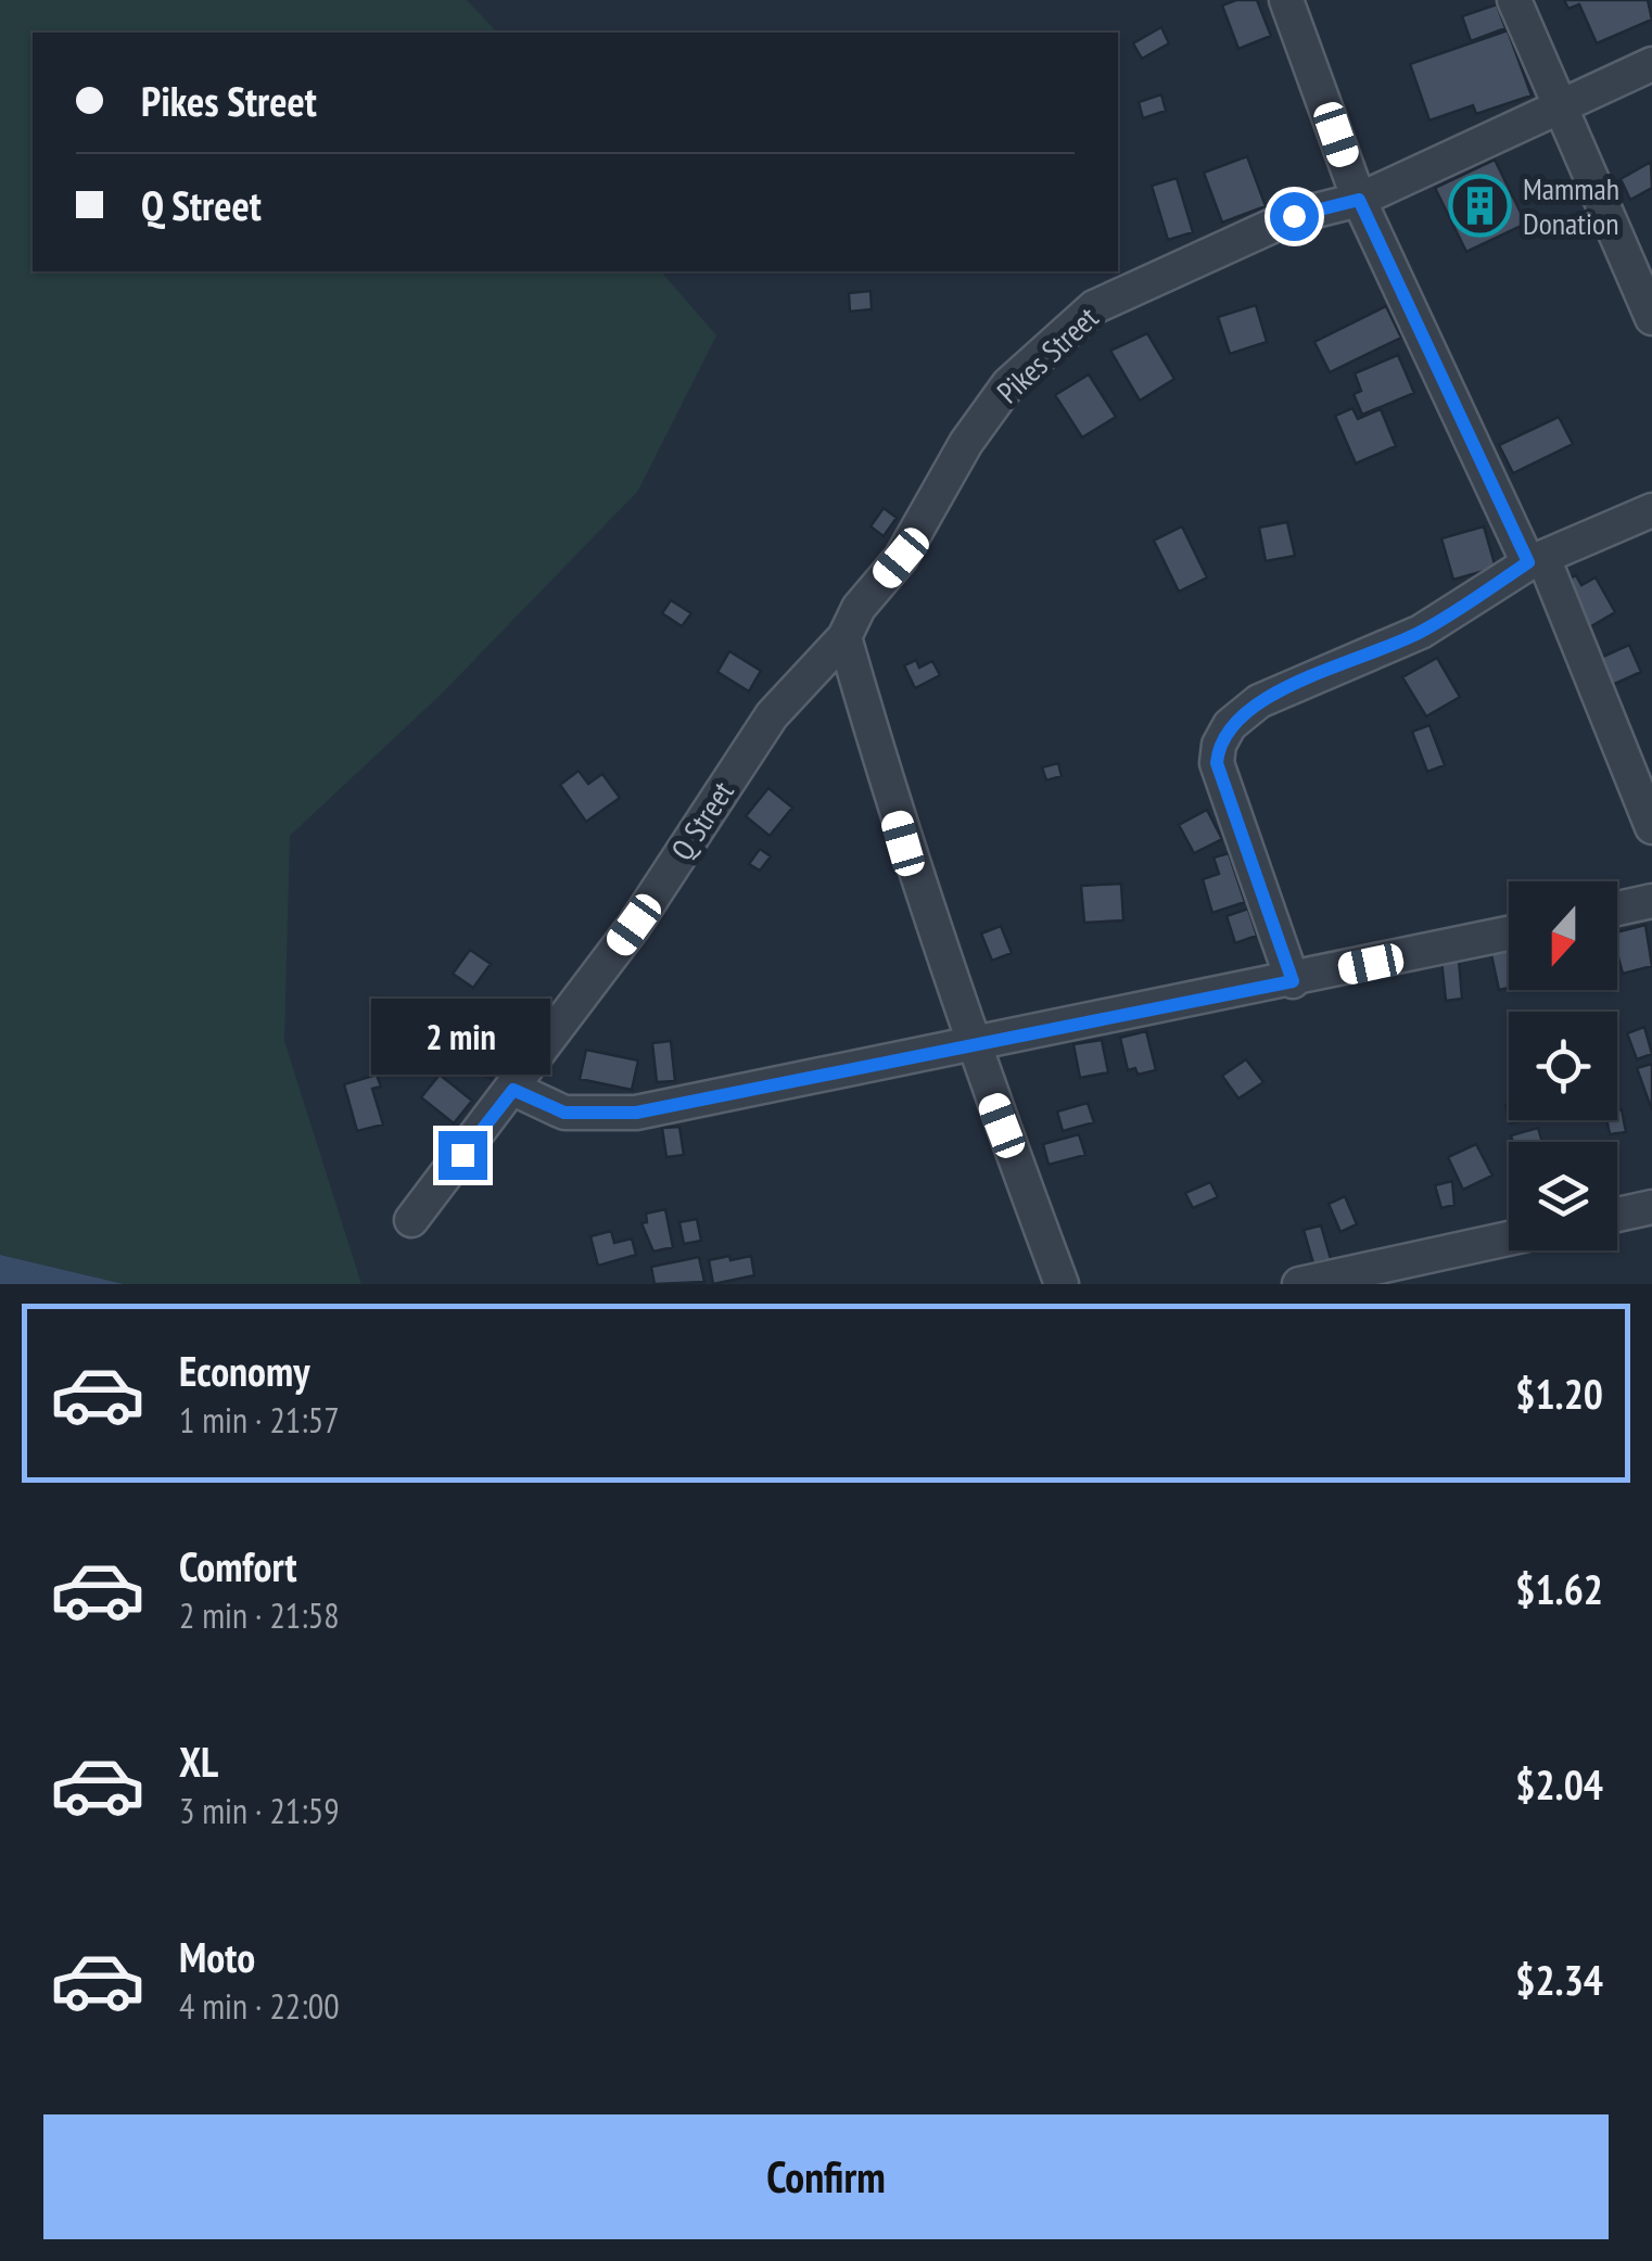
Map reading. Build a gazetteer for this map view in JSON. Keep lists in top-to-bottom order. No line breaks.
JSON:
{"streets":{"street":["Pikes Street","Q Street"]},"crossings":[["Pikes Street","Q Street"]],"places":{"building":["Mammah Donation"]},"north":"bottom","page":{"banner":["Pikes Street","Q Street"],"bubble":"2 min","list":[{"name":"Economy","note":"1 min · 21:57","value":"$1.20"},{"name":"Comfort","note":"2 min · 21:58","value":"$1.62"},{"name":"XL","note":"3 min · 21:59","value":"$2.04"},{"name":"Moto","note":"4 min · 22:00","value":"$2.34"}],"buttons":"Confirm"}}
